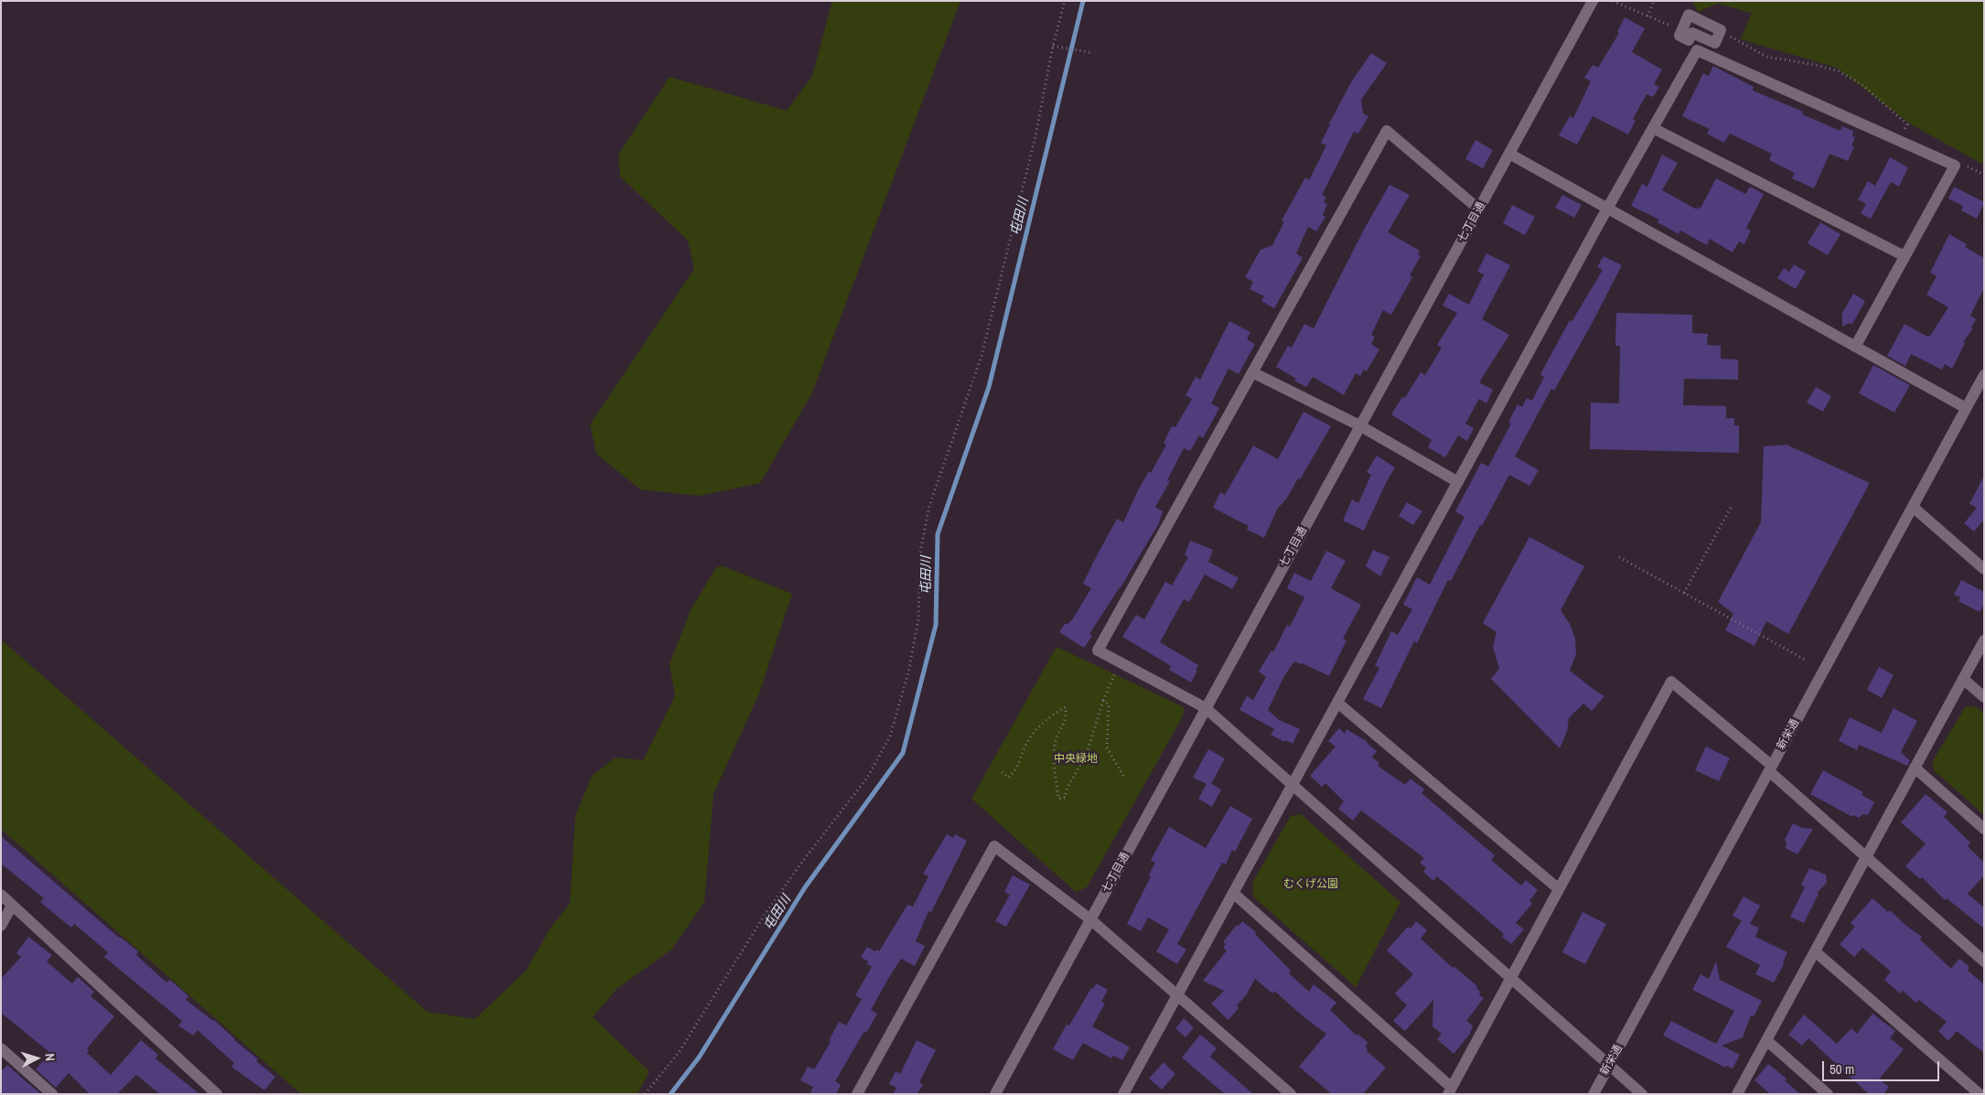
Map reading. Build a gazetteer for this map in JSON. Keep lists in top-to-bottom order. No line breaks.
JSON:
{"streets":{"street":["七丁目通","新栄通"]},"water":["屯田川"],"parks":["中央緑地","むくげ公園"],"scale_bar":"50 m","north":"right"}
